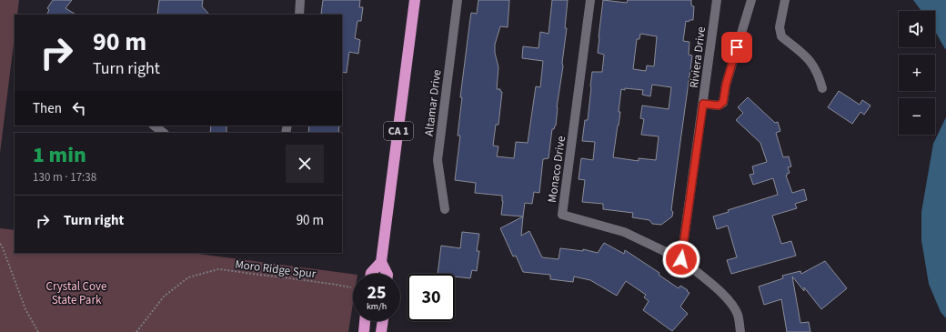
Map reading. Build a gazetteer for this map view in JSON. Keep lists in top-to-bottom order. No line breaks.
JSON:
{"streets":{"highway":["CA 1"],"street":["Riviera Drive","Altamar Drive","Monaco Drive"],"path":["Moro Ridge Spur"]},"crossings":[["Riviera Drive","Monaco Drive"]],"parks":["Crystal Cove State Park"],"page":{"map_buttons":["+","−"],"turn":["90 m","Turn right"],"then":"Then","heading":["1 min","130 m · 17:38"],"list":[{"name":"Turn right","value":"90 m"}],"speed":"25 km/h","limit":"30"}}
